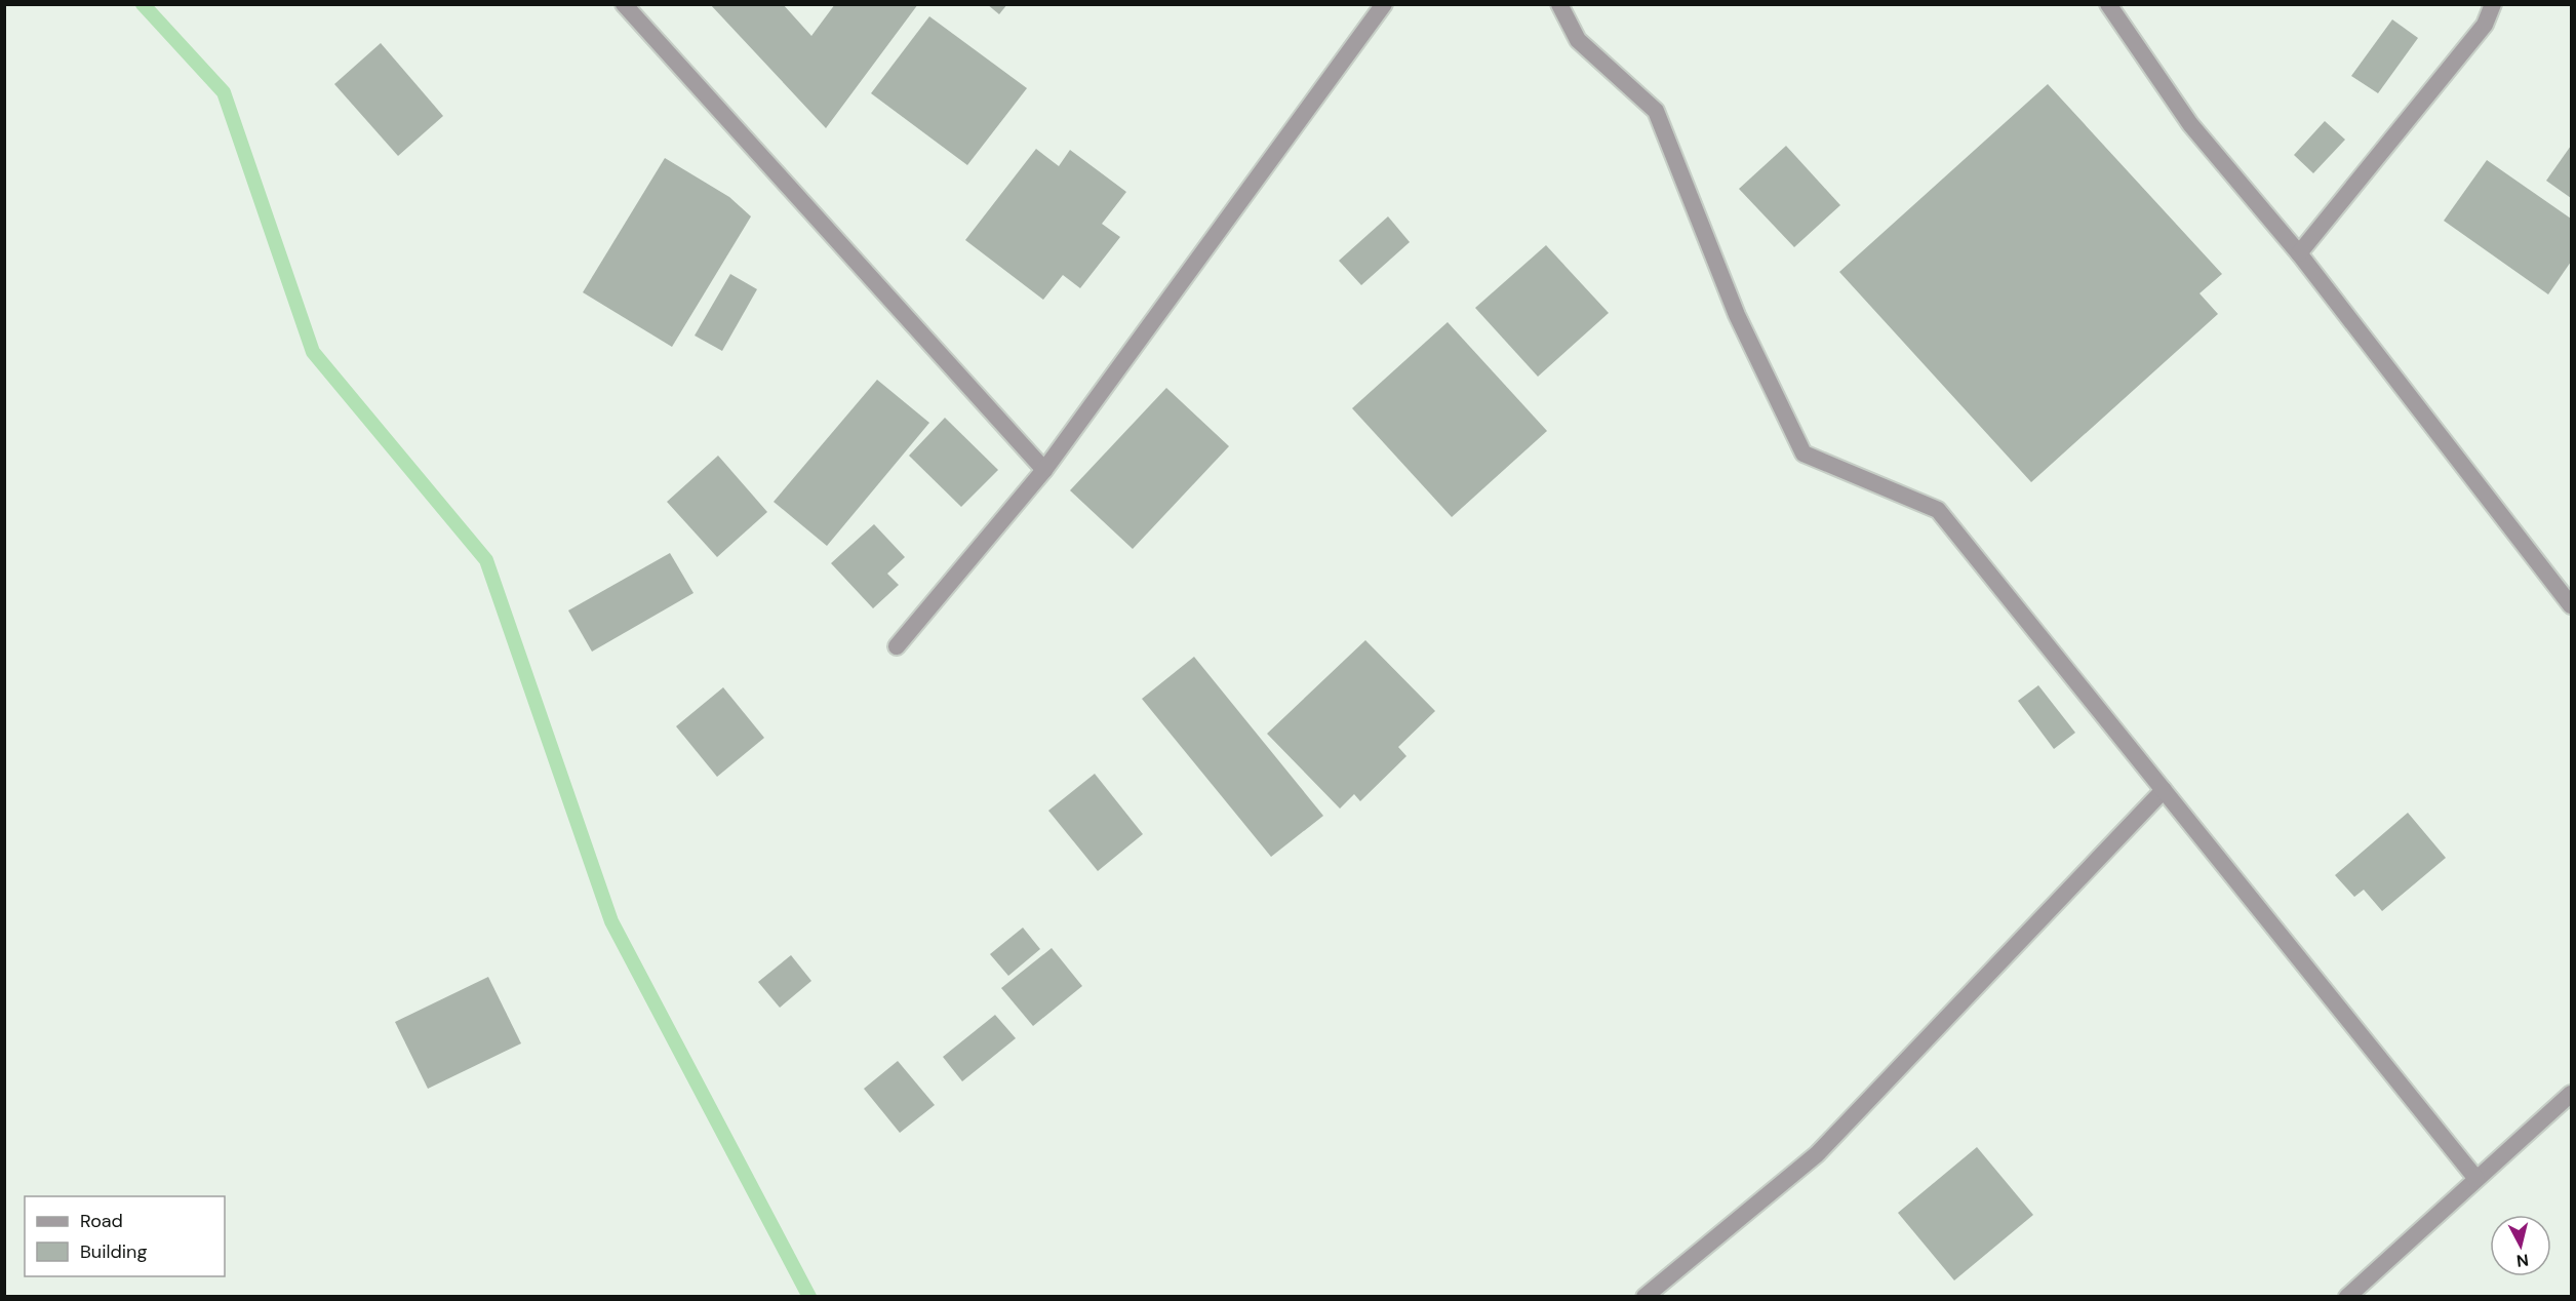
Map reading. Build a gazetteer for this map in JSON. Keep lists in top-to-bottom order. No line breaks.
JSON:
{"legend":["Road","Building"],"north":"bottom"}
